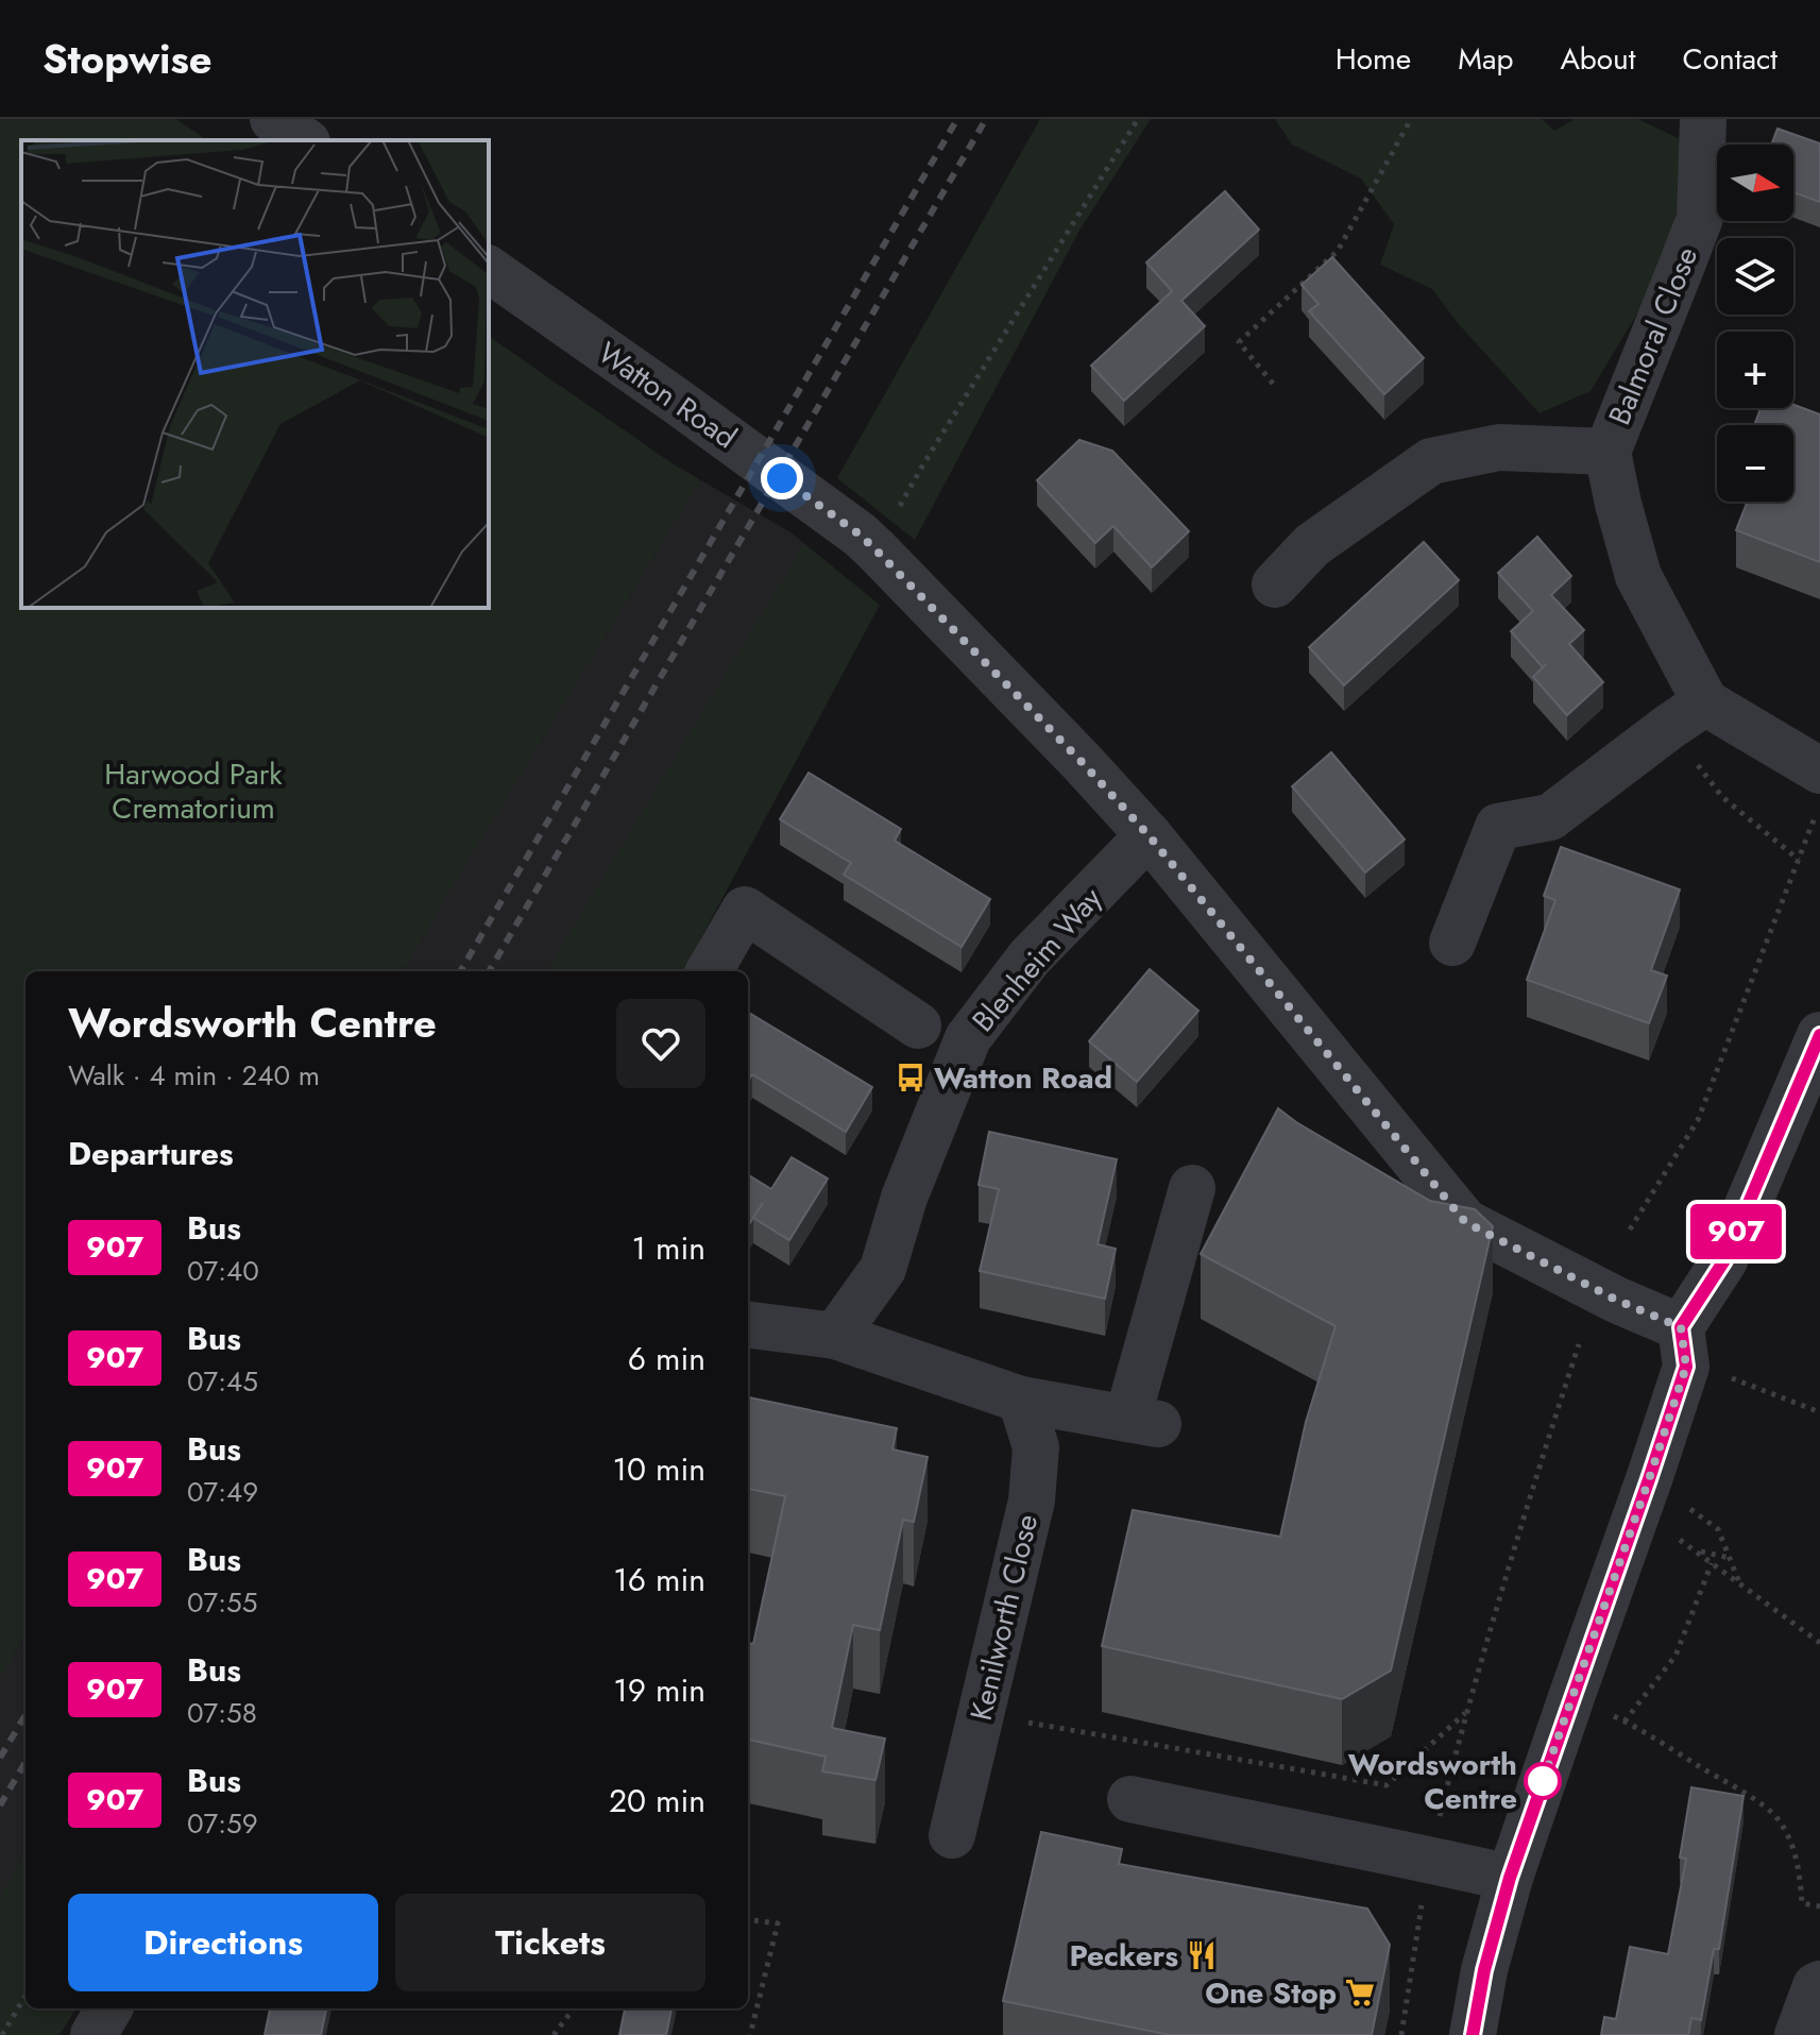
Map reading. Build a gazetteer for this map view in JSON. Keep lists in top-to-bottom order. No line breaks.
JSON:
{"streets":{"street":["Balmoral Close","Watton Road","Blenheim Way","Kenilworth Close"]},"crossings":[["Watton Road","Blenheim Way"]],"parks":["Harwood Park Crematorium"],"places":{"bus stop":["Watton Road"],"other":["Wordsworth Centre"],"restaurant":["Peckers"],"supermarket":["One Stop"]},"lines":["bus line 907"],"north":"right","page":{"header":"Stopwise","nav":["Home","Map","About","Contact"],"on_map":"907","map_buttons":["+","−"],"heading":[["Wordsworth Centre","Walk · 4 min · 240 m"],"Departures"],"list":[{"mark":"907","name":"Bus","note":"07:40","value":"1 min"},{"mark":"907","name":"Bus","note":"07:45","value":"6 min"},{"mark":"907","name":"Bus","note":"07:49","value":"10 min"},{"mark":"907","name":"Bus","note":"07:55","value":"16 min"},{"mark":"907","name":"Bus","note":"07:58","value":"19 min"},{"mark":"907","name":"Bus","note":"07:59","value":"20 min"}],"buttons":["Directions","Tickets"]}}
